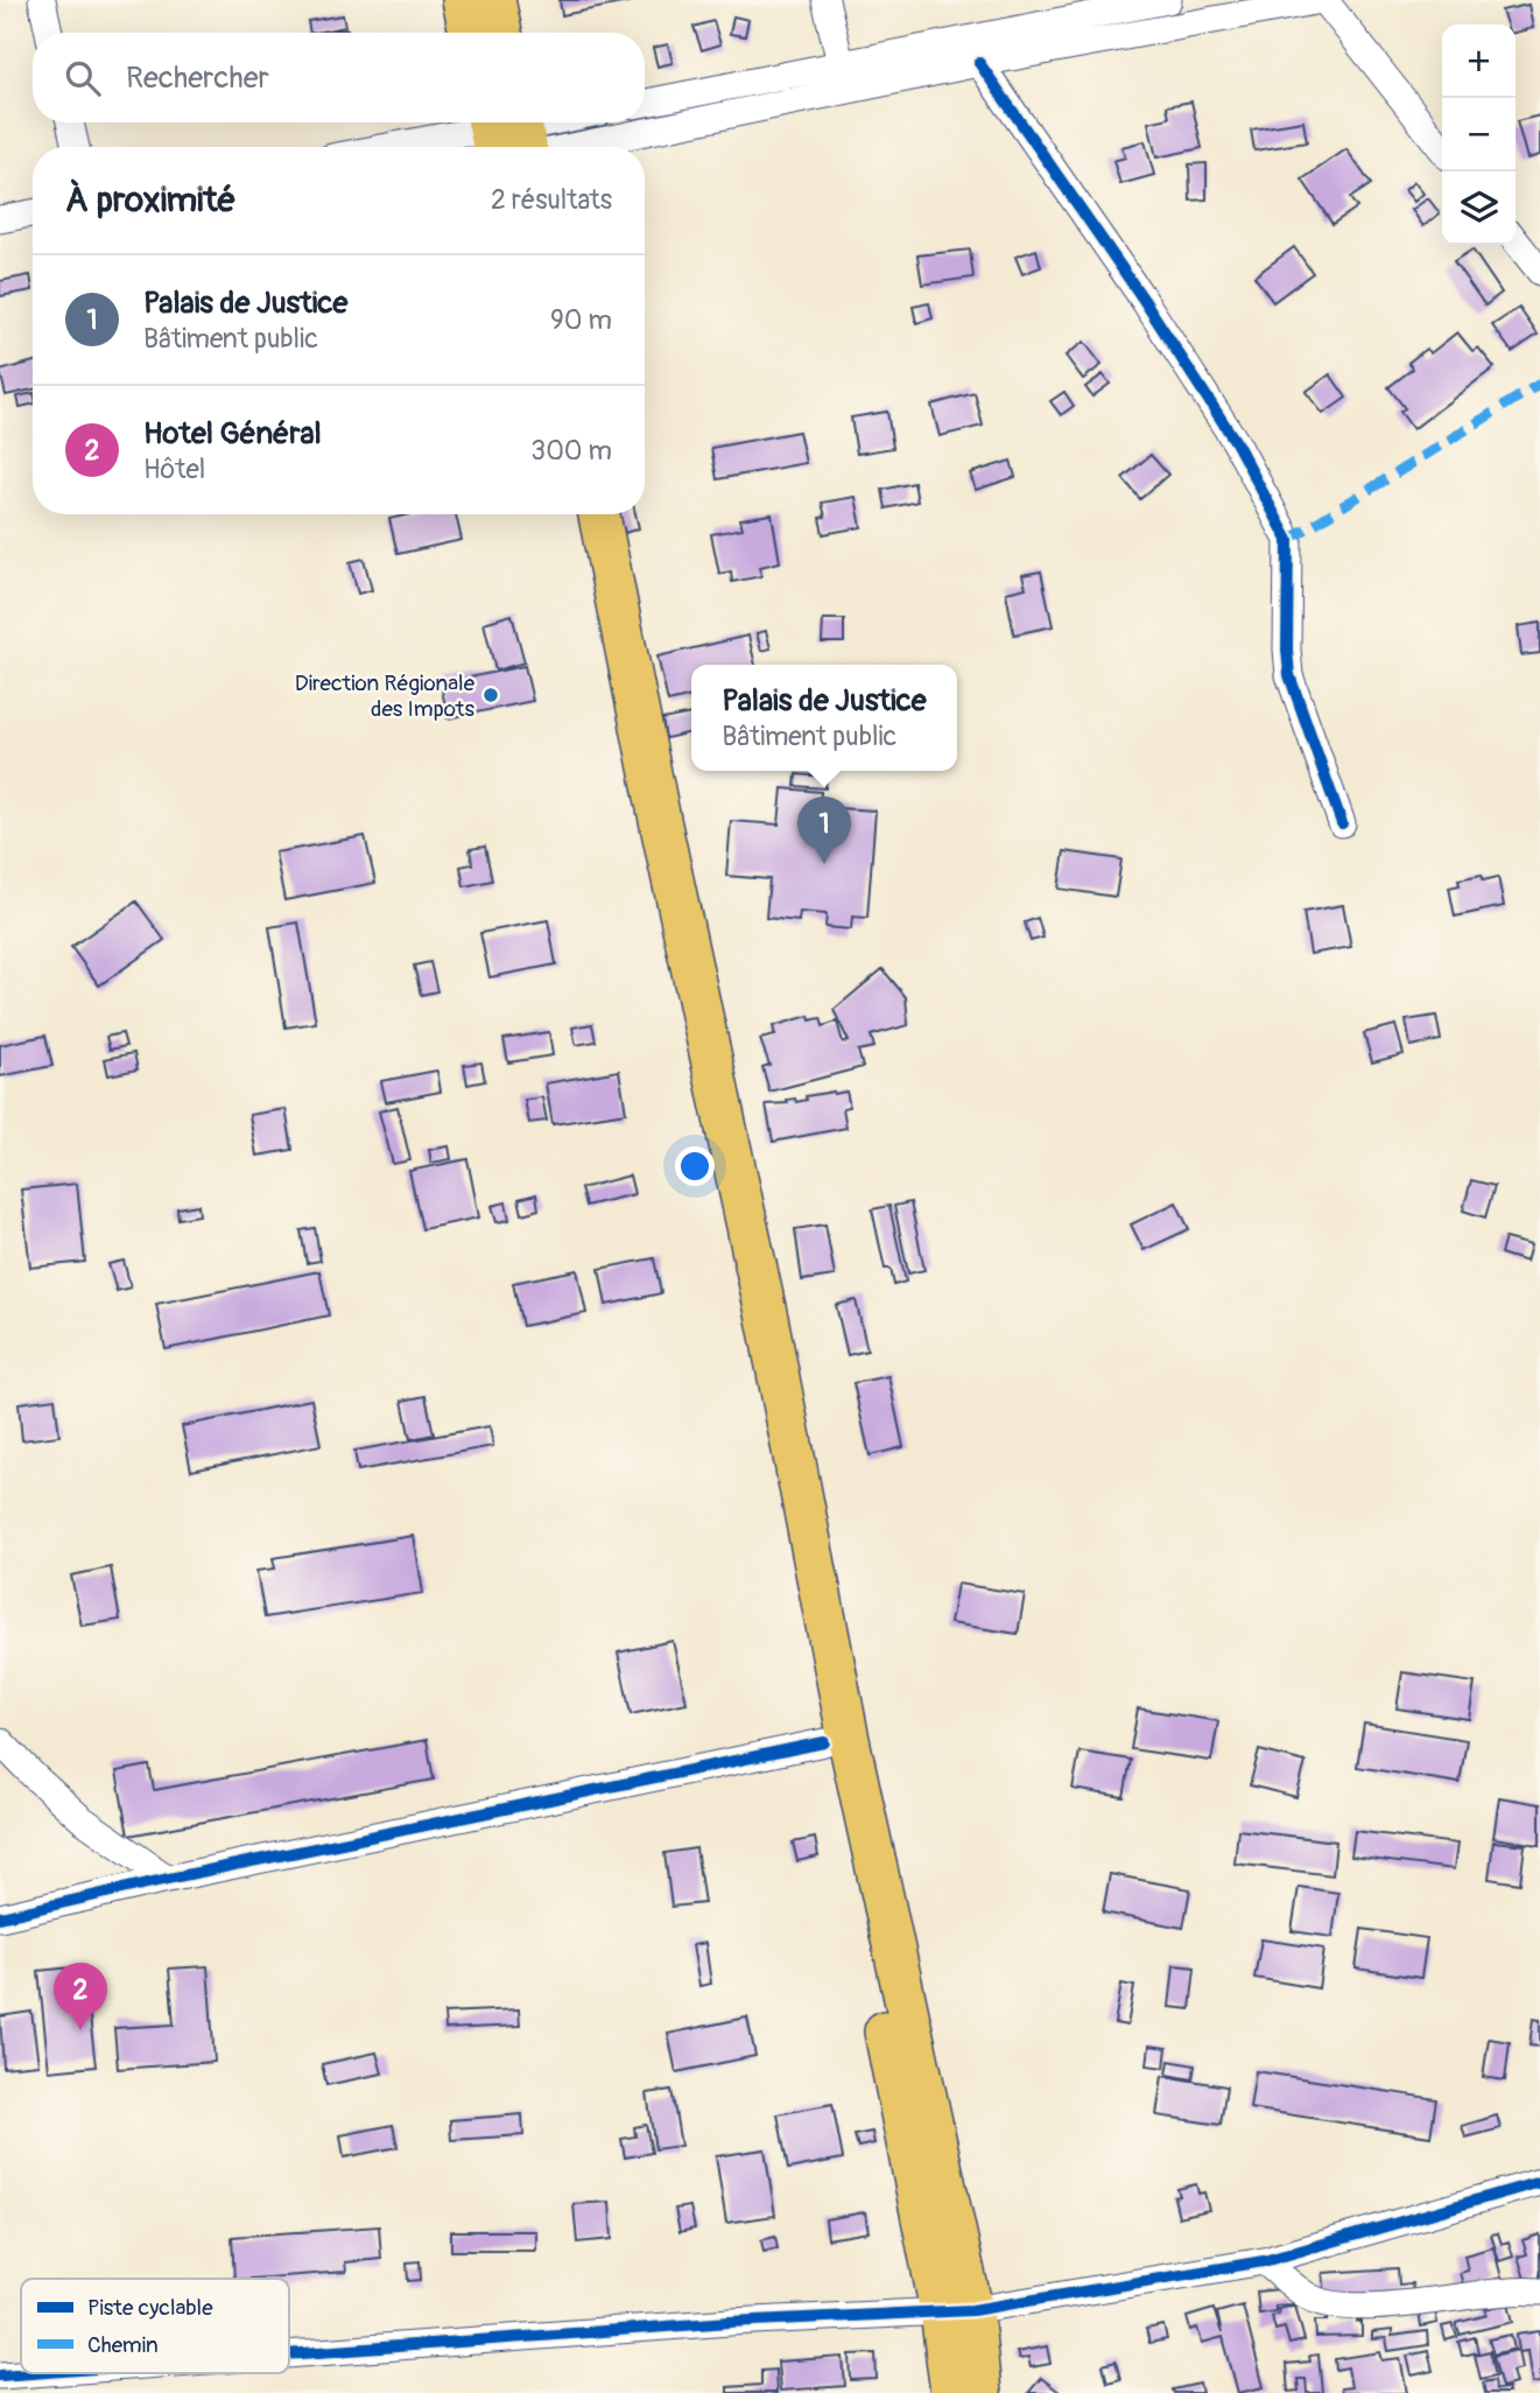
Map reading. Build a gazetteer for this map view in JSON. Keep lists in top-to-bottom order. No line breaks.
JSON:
{"places":["Direction Régionale des Impots"],"legend":["Piste cyclable","Chemin"],"page":{"map_buttons":["+","−"],"search":"Rechercher","heading":["À proximité","2 résultats"],"list":[{"mark":"1","name":"Palais de Justice","note":"Bâtiment public","value":"90 m"},{"mark":"2","name":"Hotel Général","note":"Hôtel","value":"300 m"}],"popup":["Palais de Justice","Bâtiment public"],"pins":["1","2"]}}
